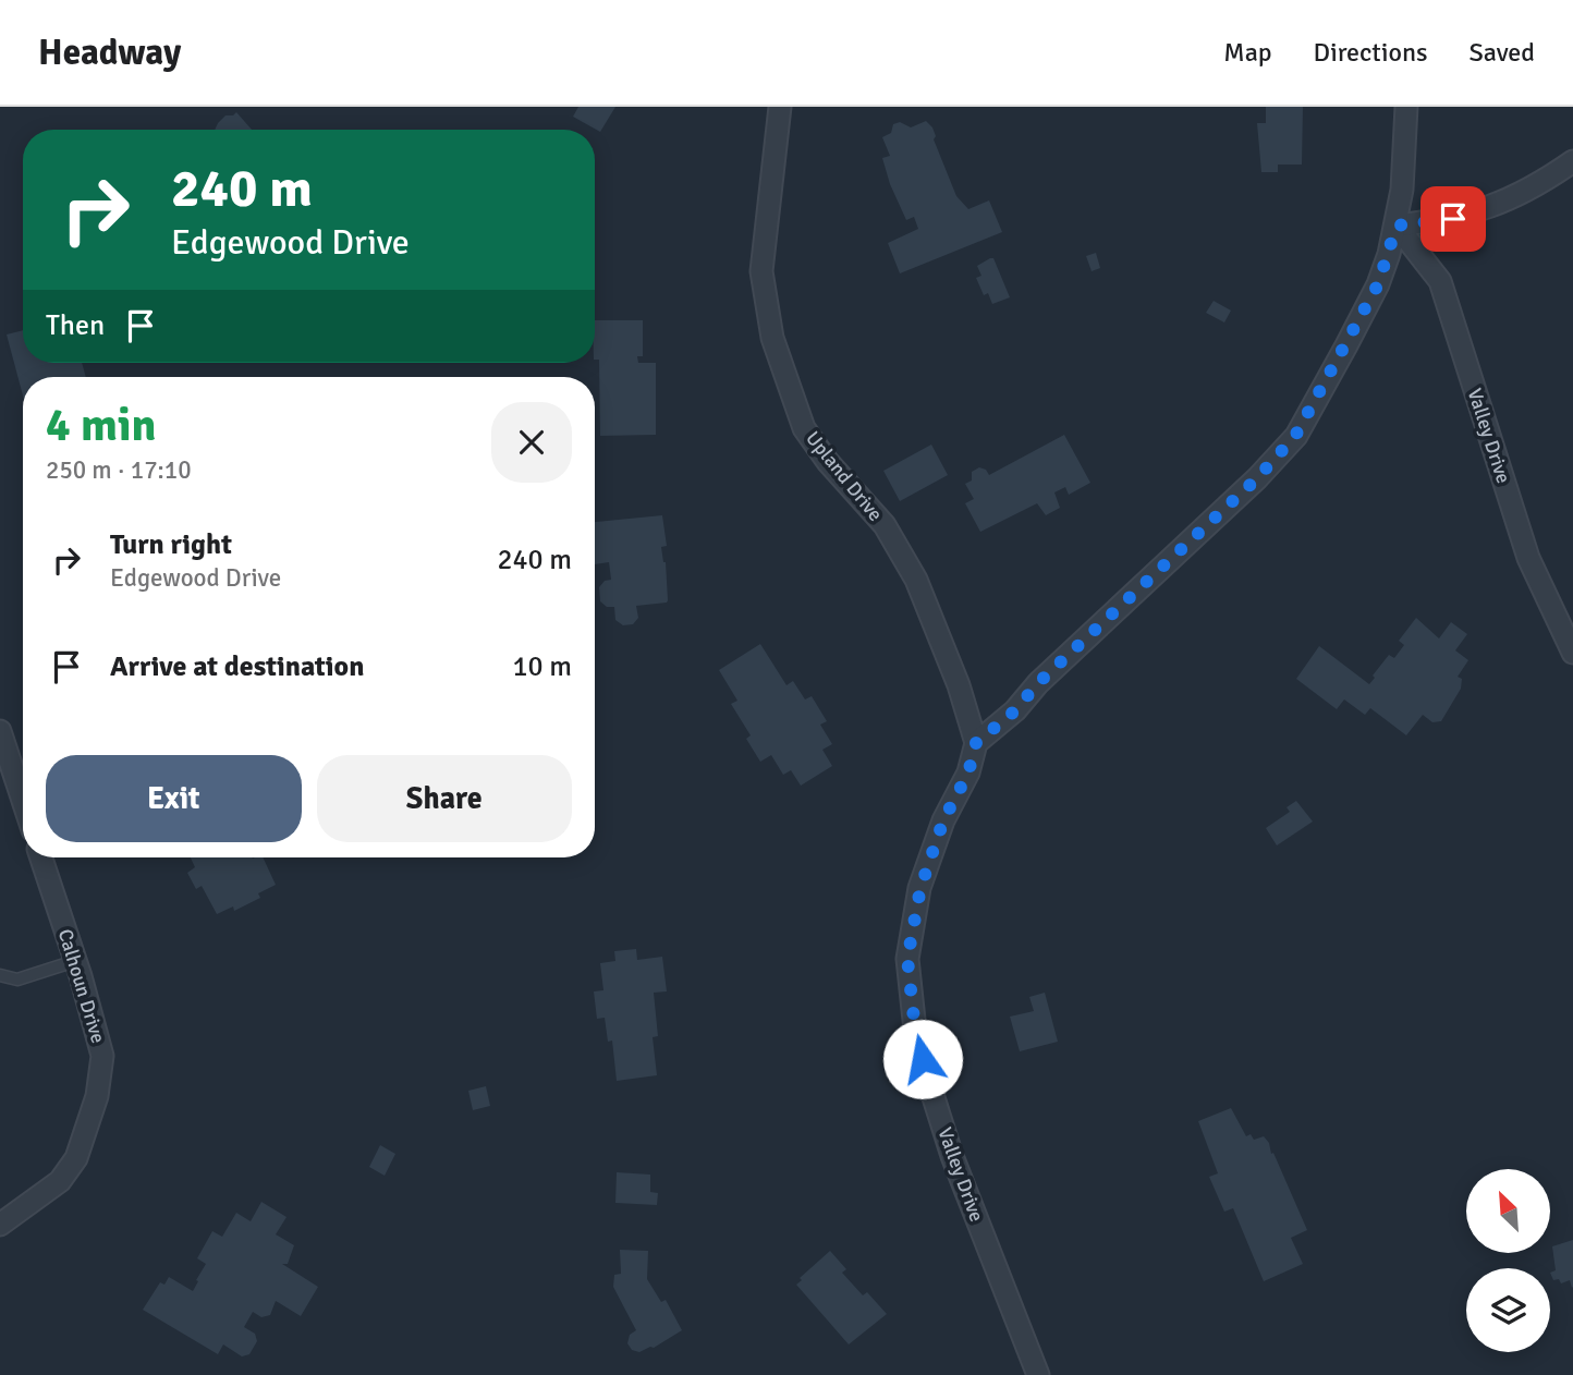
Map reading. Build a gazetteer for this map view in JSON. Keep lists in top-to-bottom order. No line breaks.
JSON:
{"streets":{"street":["Valley Drive","Upland Drive","Calhoun Drive"]},"crossings":[["Valley Drive","Upland Drive"]],"north":"top left","page":{"header":"Headway","nav":["Map","Directions","Saved"],"turn":["240 m","Edgewood Drive"],"then":"Then","heading":["4 min","250 m · 17:10"],"list":[{"name":"Turn right","note":"Edgewood Drive","value":"240 m"},{"name":"Arrive at destination","value":"10 m"}],"buttons":["Exit","Share"]}}
